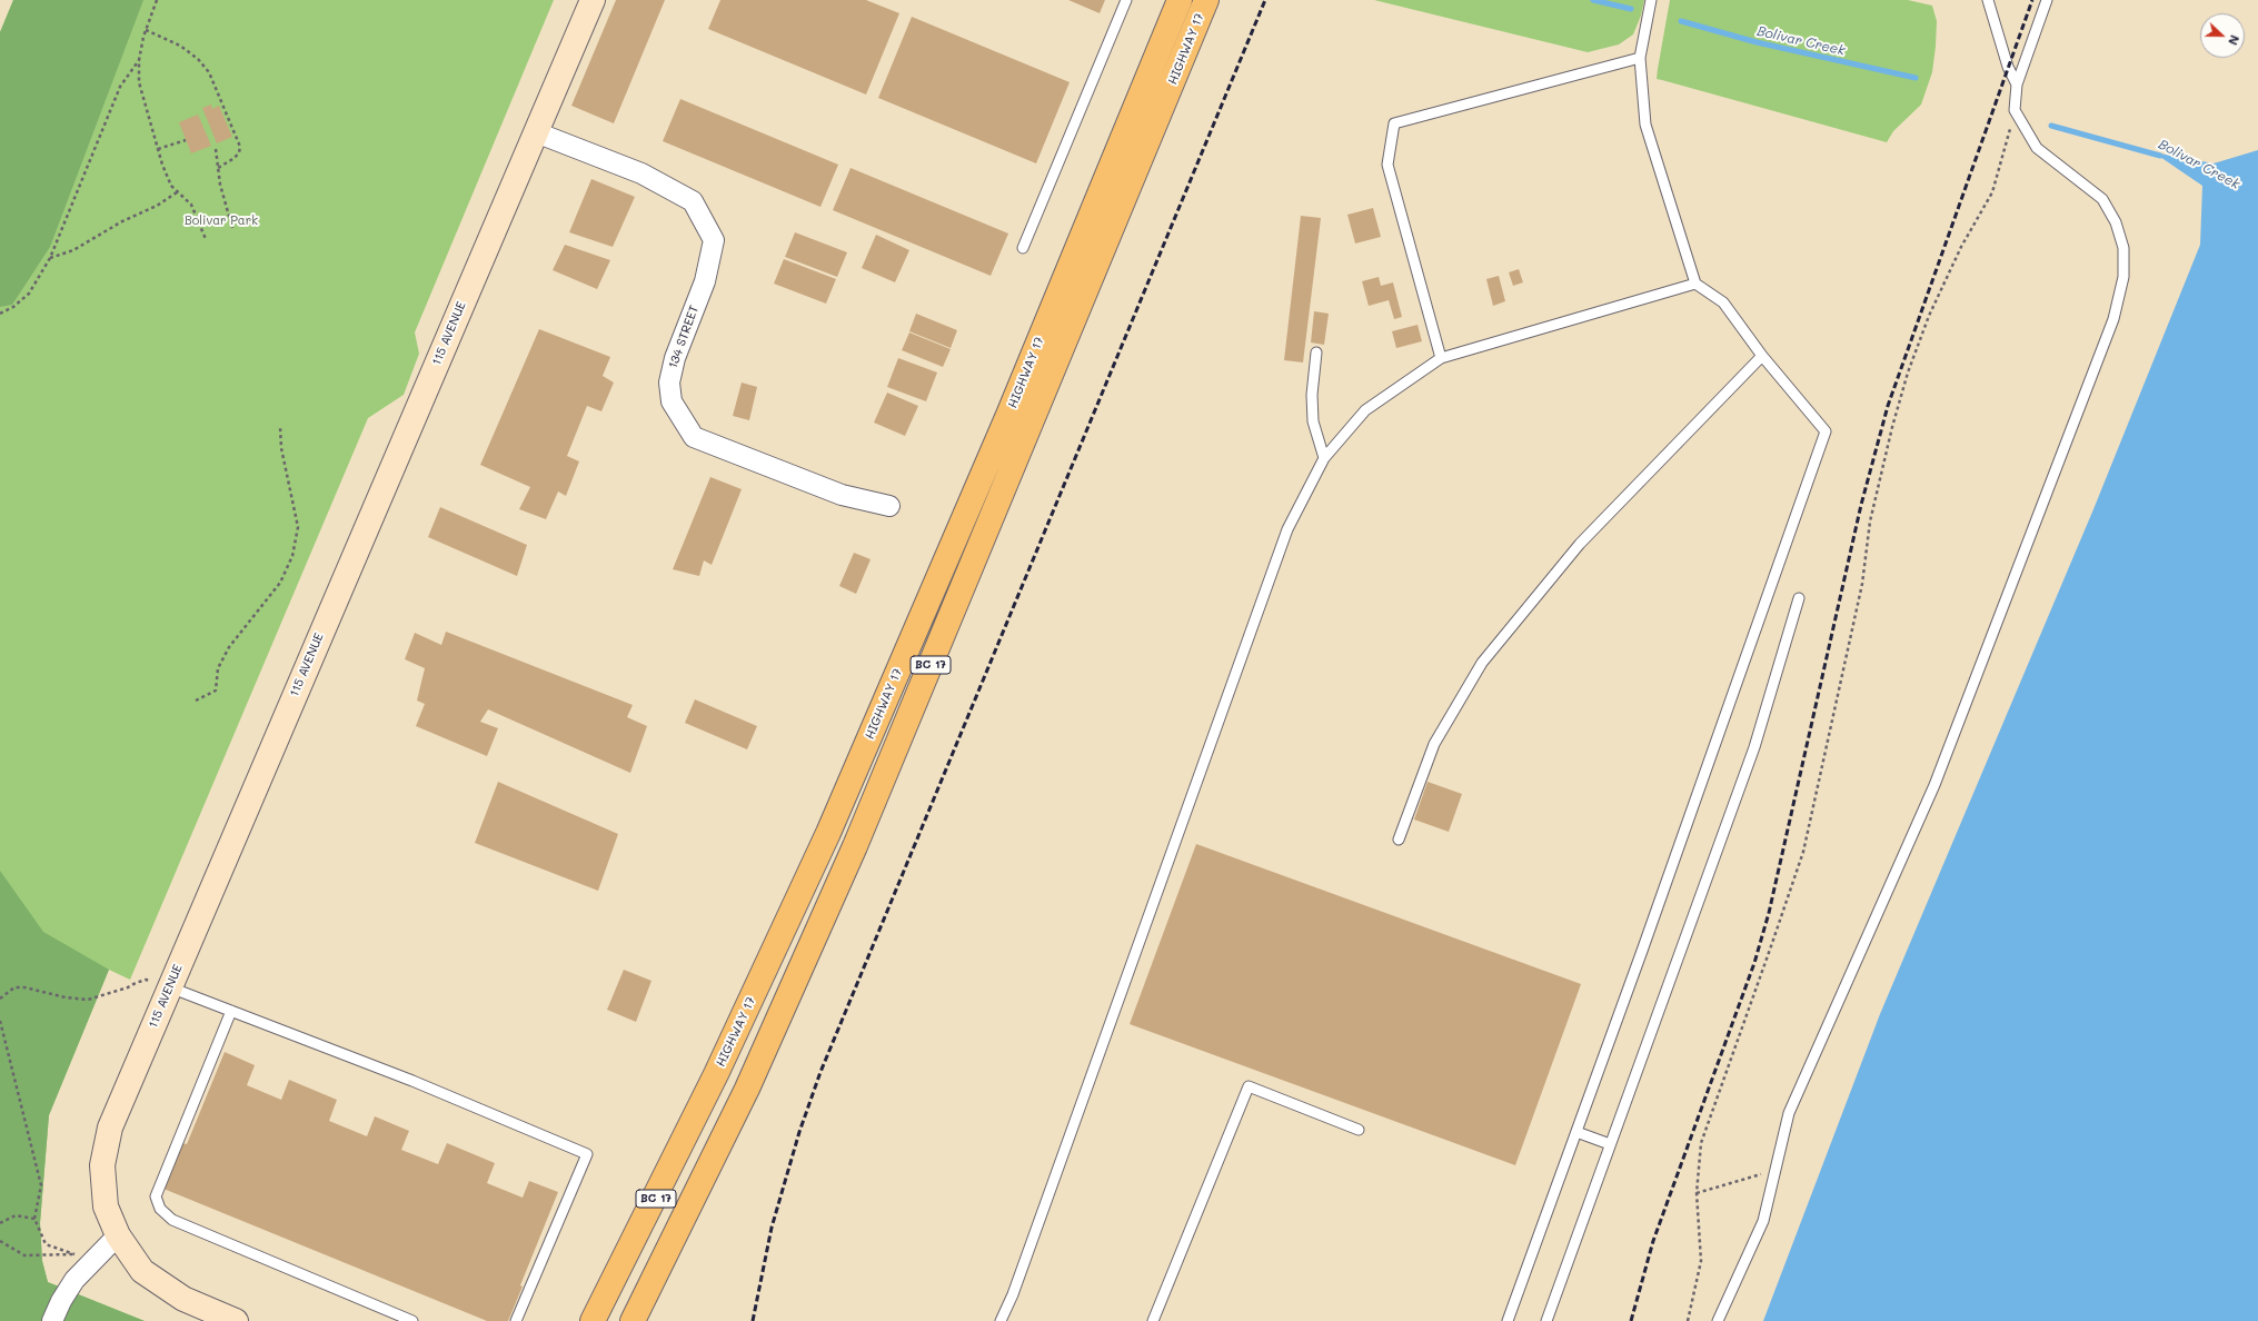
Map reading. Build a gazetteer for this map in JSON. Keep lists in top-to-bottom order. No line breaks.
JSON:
{"streets":{"highway":["HIGHWAY 17","BC 17"],"street":["115 AVENUE","134 STREET"]},"crossings":[["115 AVENUE","134 STREET"]],"water":["Bolivar Creek"],"parks":["Bolivar Park"],"north":"right"}
